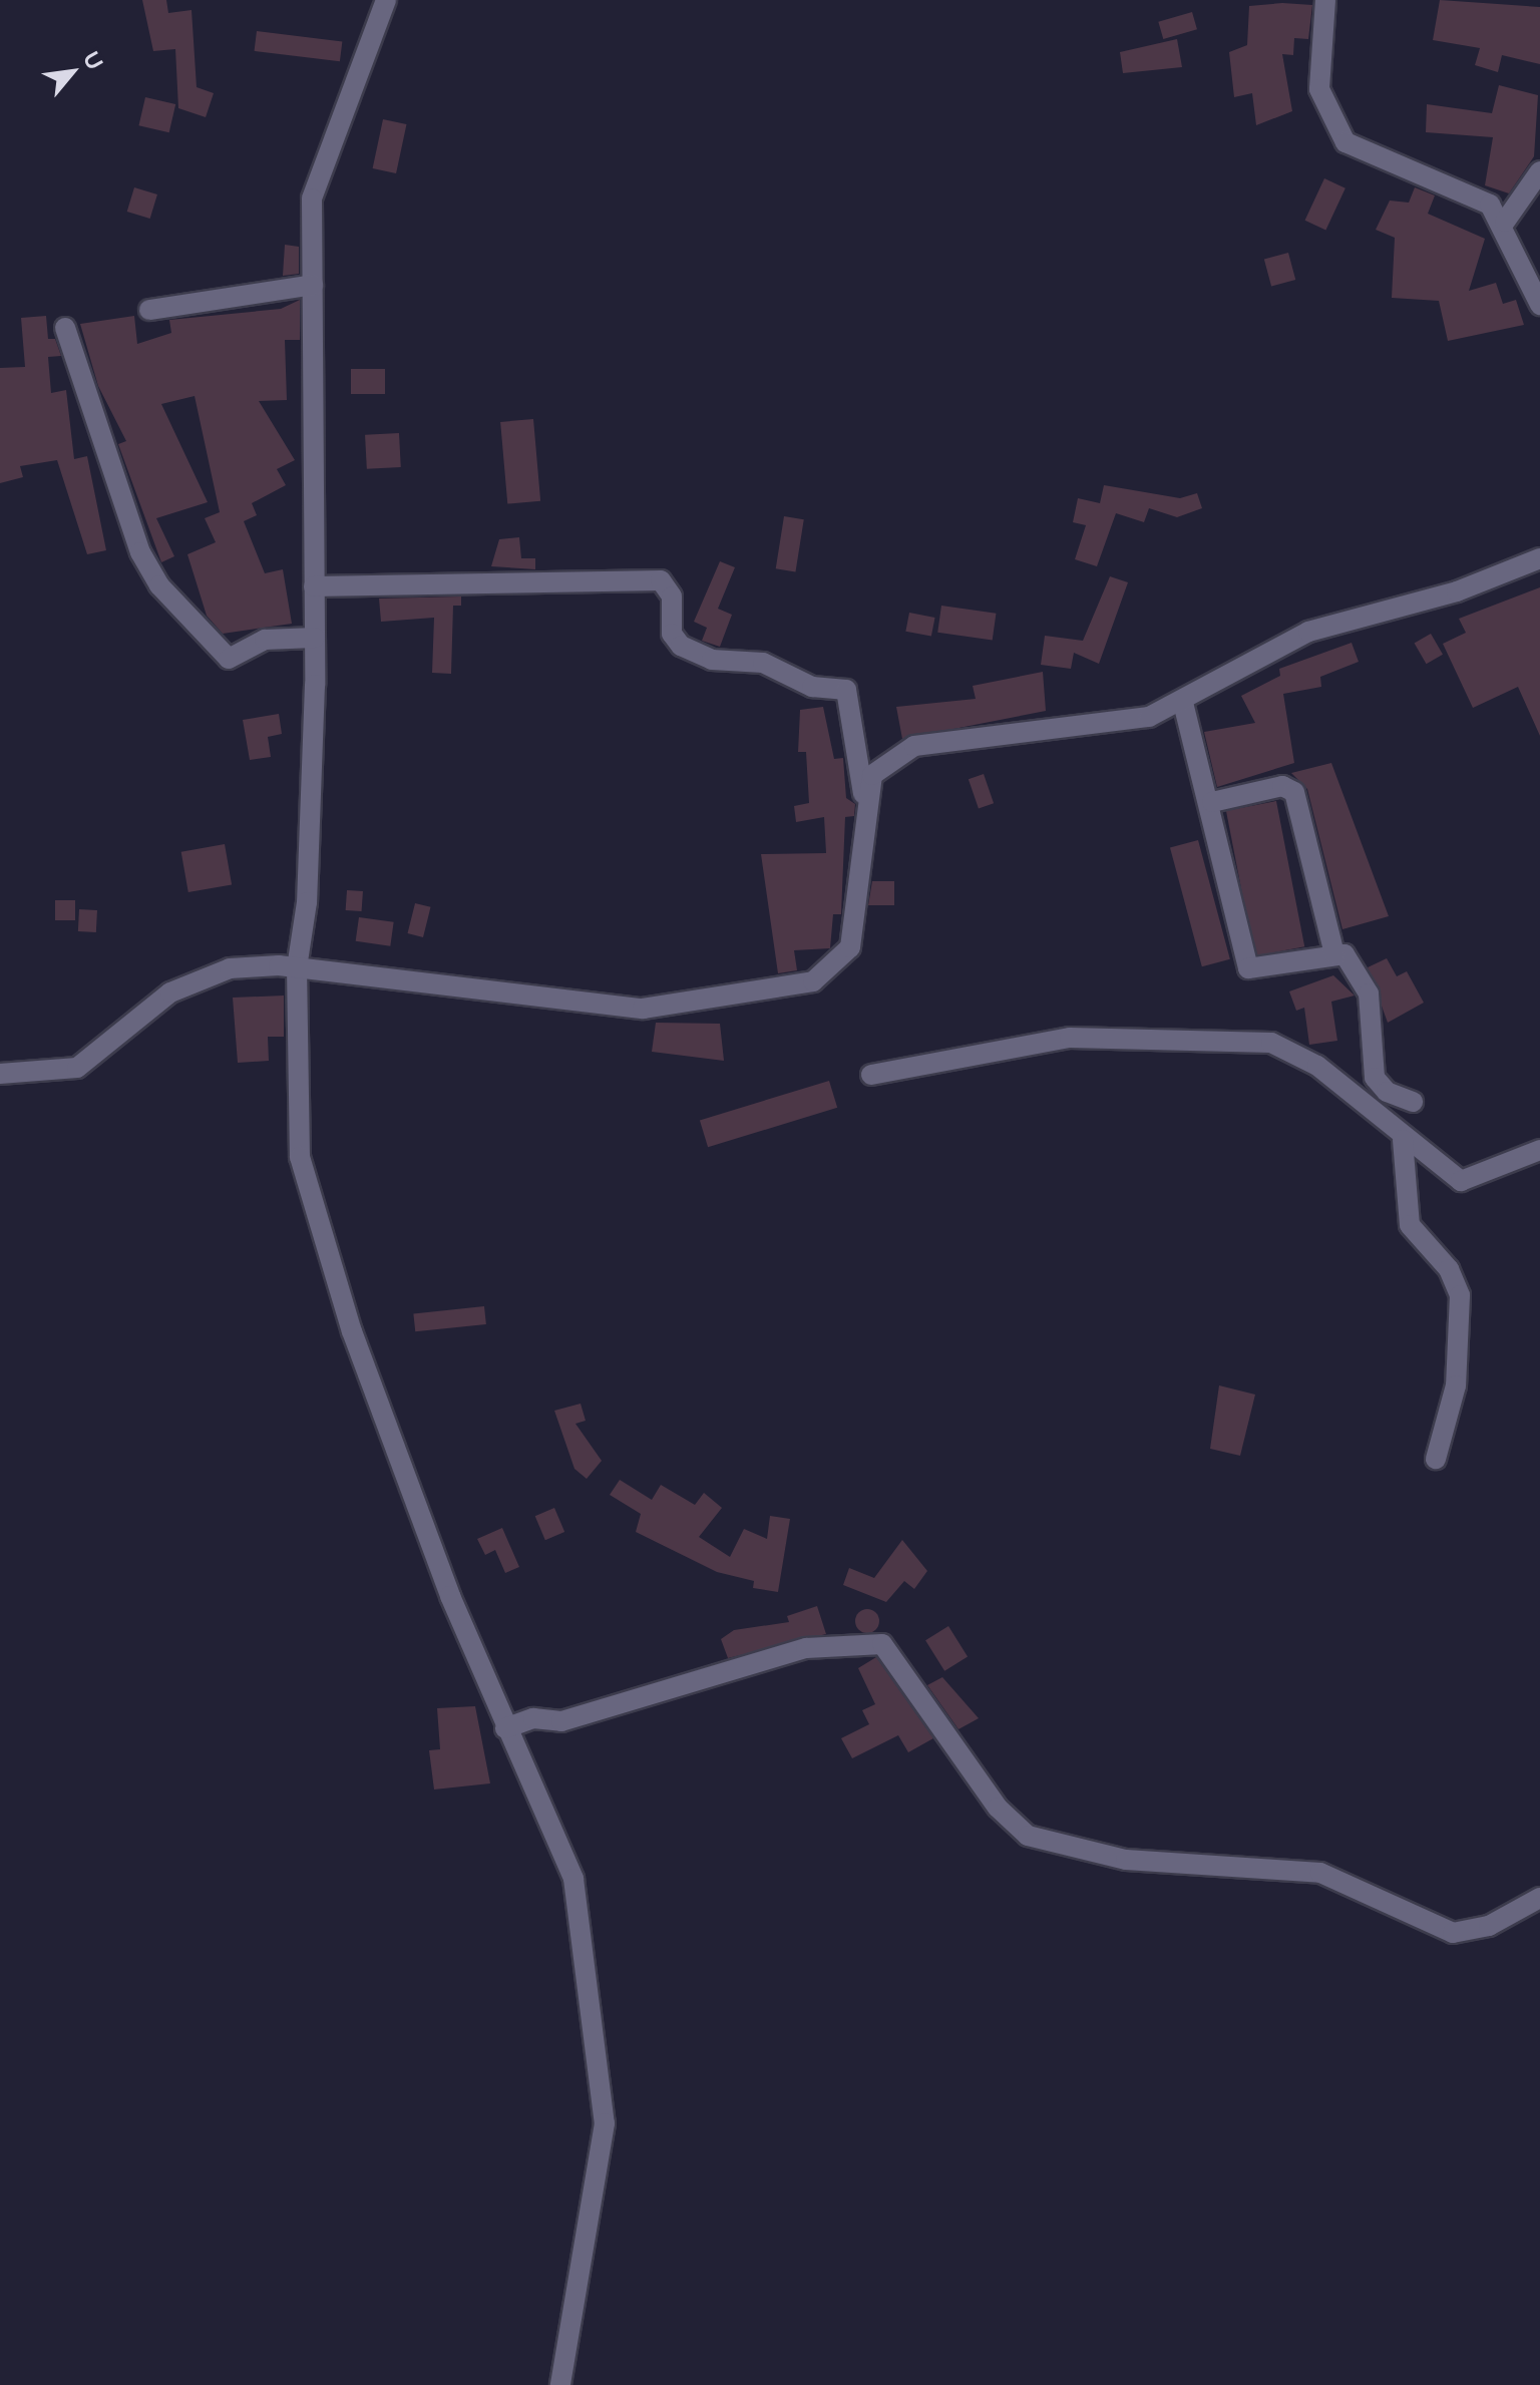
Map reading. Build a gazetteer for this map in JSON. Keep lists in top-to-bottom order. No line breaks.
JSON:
{"north":"top right"}
